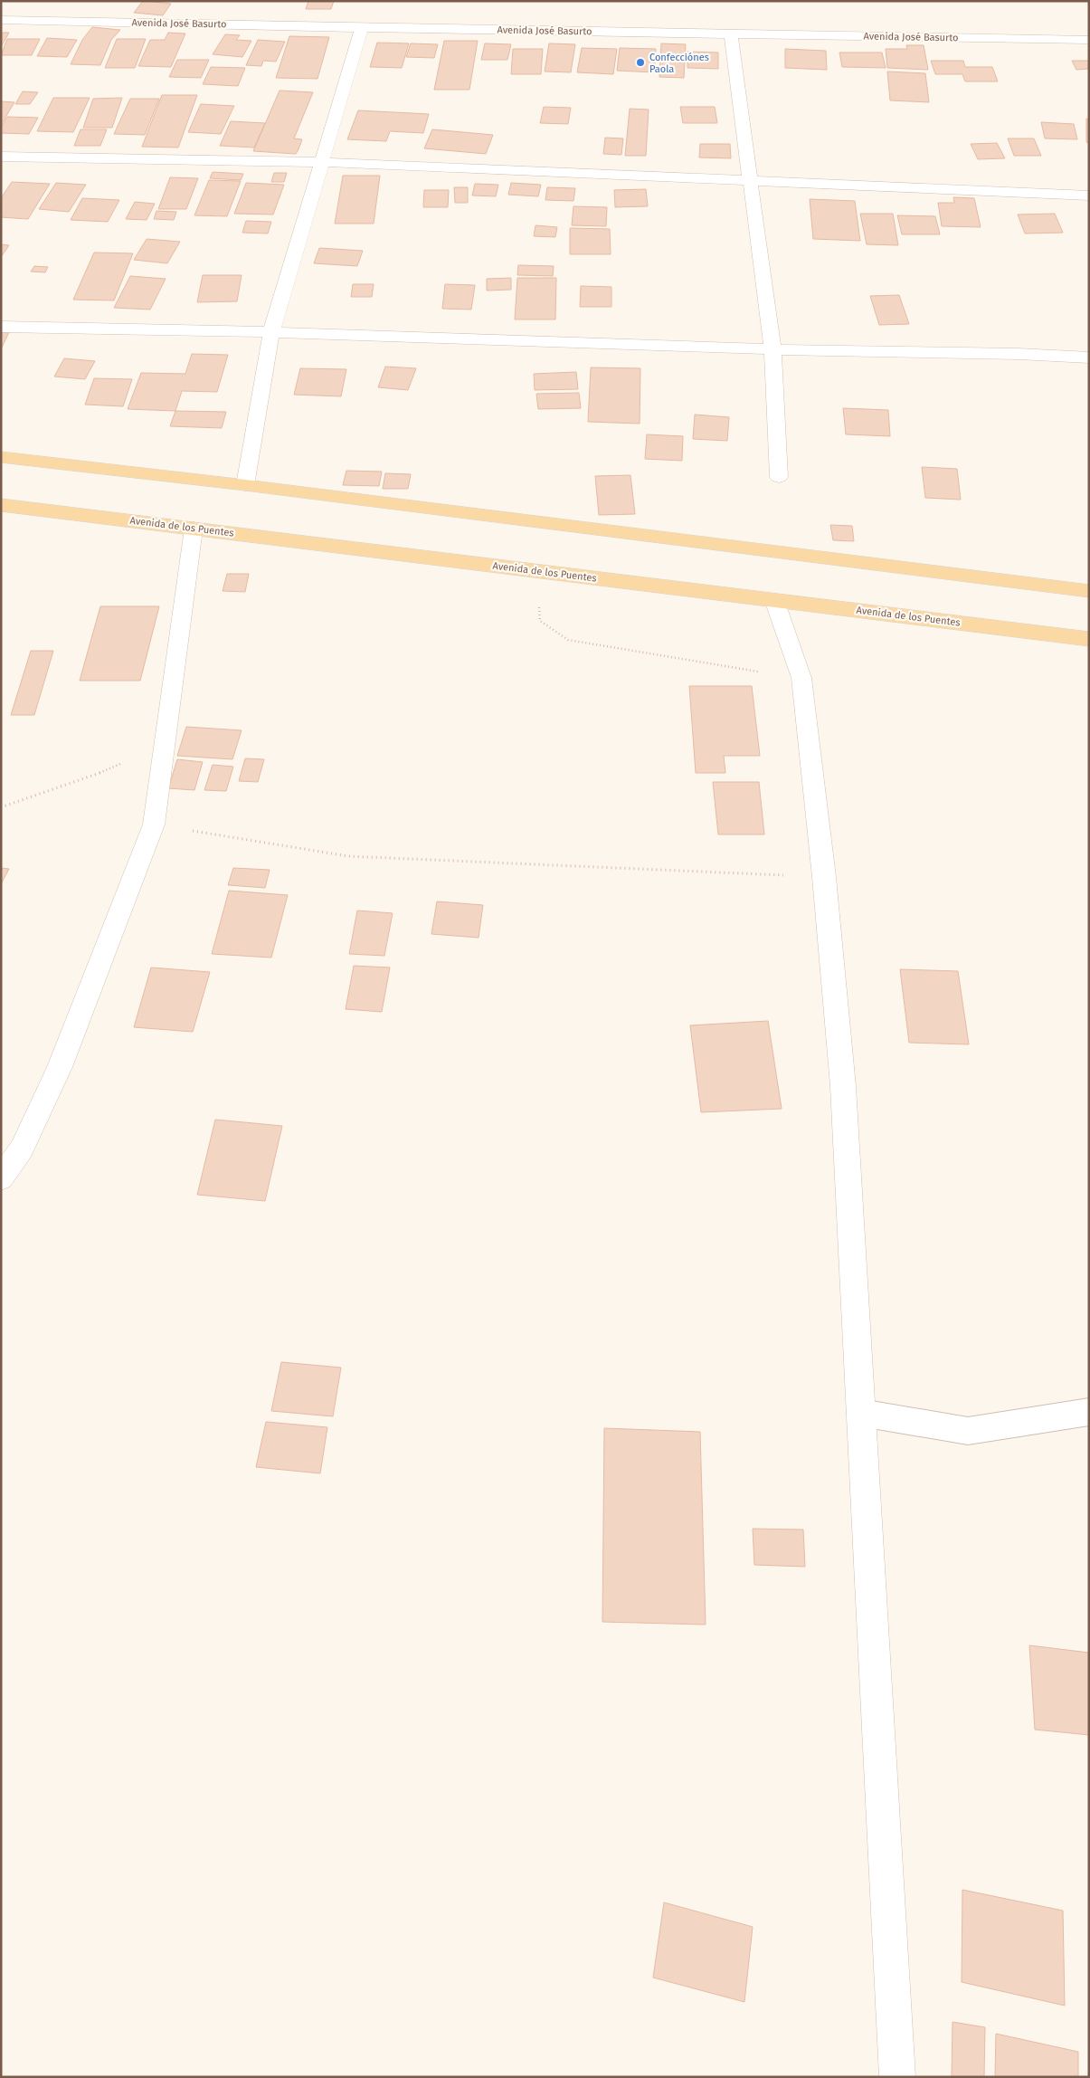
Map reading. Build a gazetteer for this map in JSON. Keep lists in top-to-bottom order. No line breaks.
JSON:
{"streets":{"main road":["Avenida de los Puentes"],"street":["Avenida José Basurto"]},"places":["Confecciónes Paola"]}
